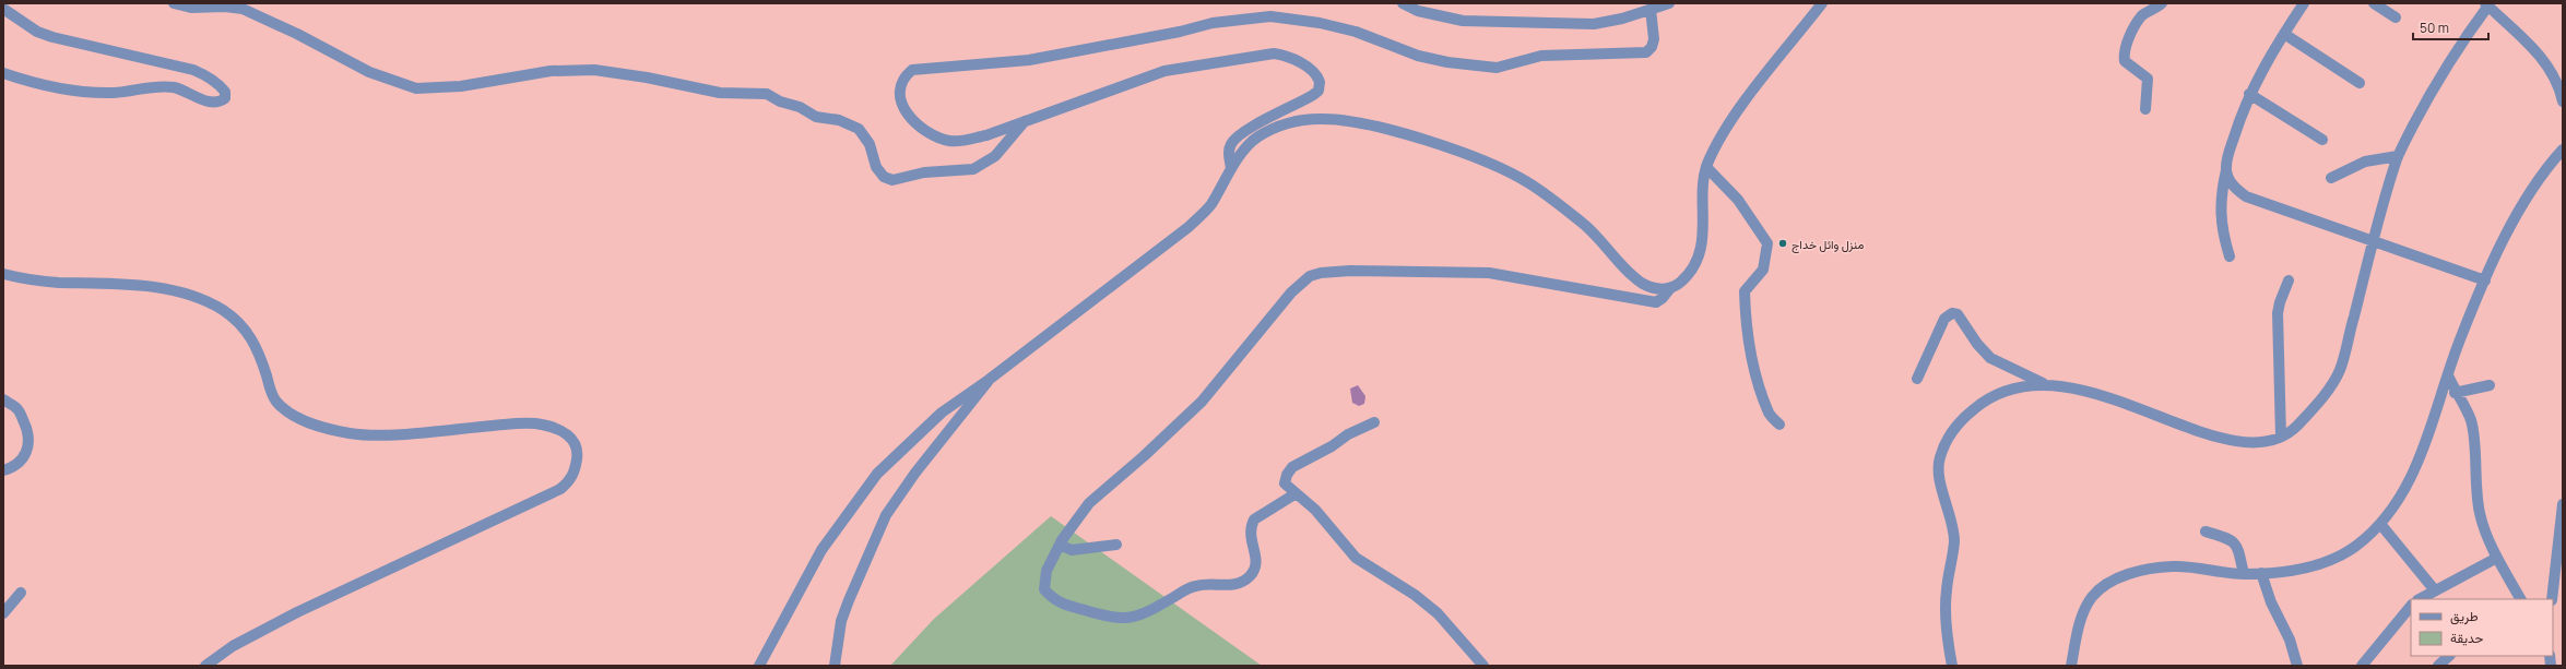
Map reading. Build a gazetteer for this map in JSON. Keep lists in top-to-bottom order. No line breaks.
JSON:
{"places":["منزل وائل خداج"],"legend":["طريق","حديقة"],"scale_bar":"50 m"}
